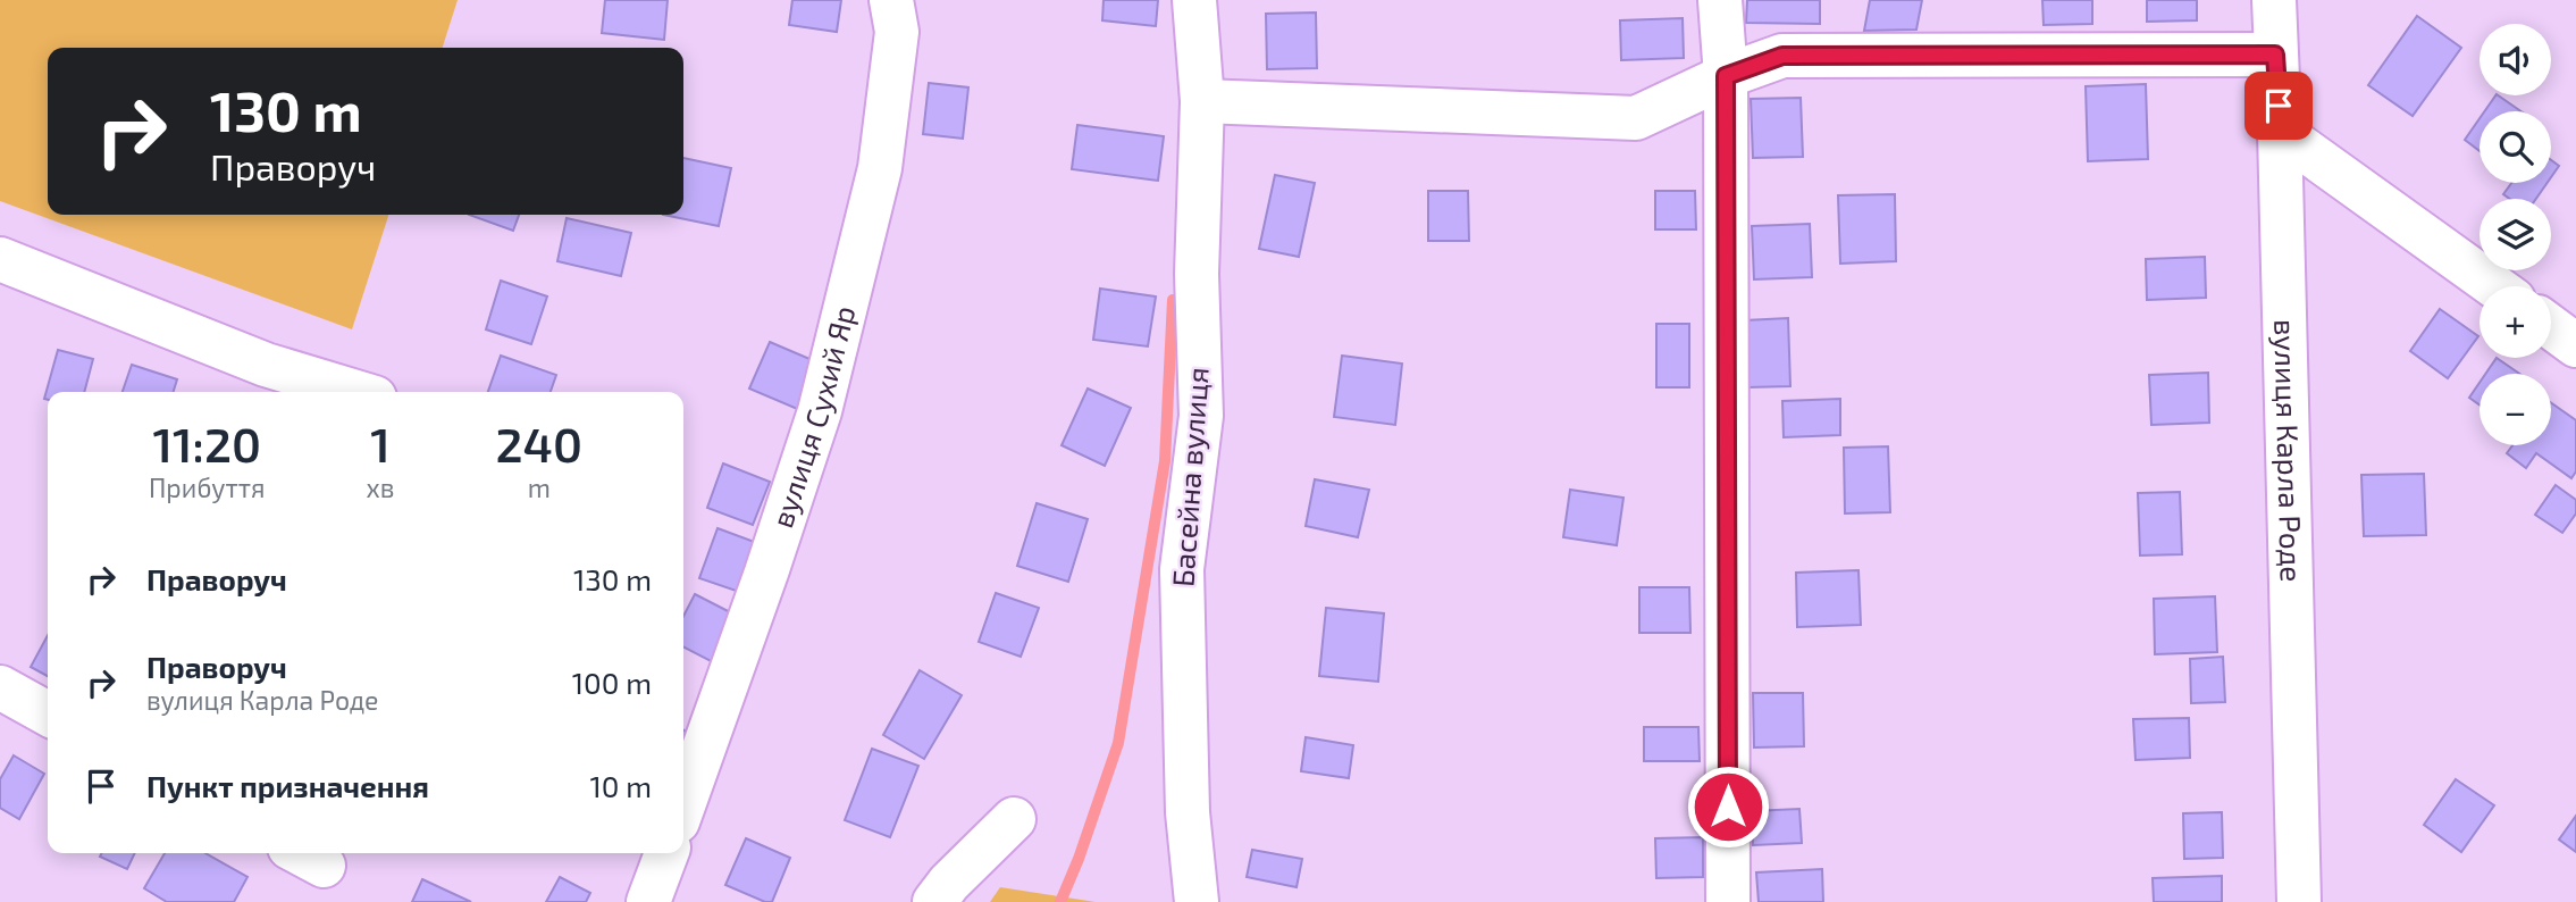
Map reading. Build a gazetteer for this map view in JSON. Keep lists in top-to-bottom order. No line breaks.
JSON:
{"streets":{"street":["вулиця Сухий Яр","вулиця Карла Роде","Басейна вулиця"]},"page":{"map_buttons":["+","−"],"turn":["130 m","Праворуч"],"eta":["11:20","Прибуття","1","хв","240","m"],"list":[{"name":"Праворуч","value":"130 m"},{"name":"Праворуч","note":"вулиця Карла Роде","value":"100 m"},{"name":"Пункт призначення","value":"10 m"}]}}
